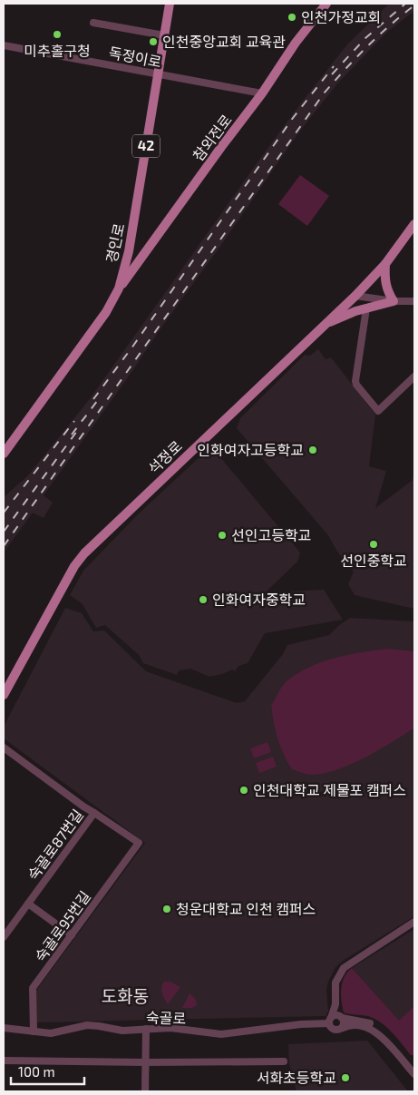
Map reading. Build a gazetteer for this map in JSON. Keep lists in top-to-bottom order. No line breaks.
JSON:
{"streets":{"main road":["참외전로","42","경인로","석정로"],"street":["독정이로","숙골로87번길","숙골로95번길","숙골로"]},"crossings":[["독정이로","참외전로"],["독정이로","경인로"],["참외전로","경인로"],["숙골로87번길","숙골로95번길"],["숙골로95번길","숙골로"]],"districts":["도화동"],"places":["인천가정교회","미추홀구청","인천중앙교회 교육관","인화여자고등학교","선인고등학교","선인중학교","인화여자중학교","인천대학교 제물포 캠퍼스","청운대학교 인천 캠퍼스","서화초등학교"],"scale_bar":"100 m"}
